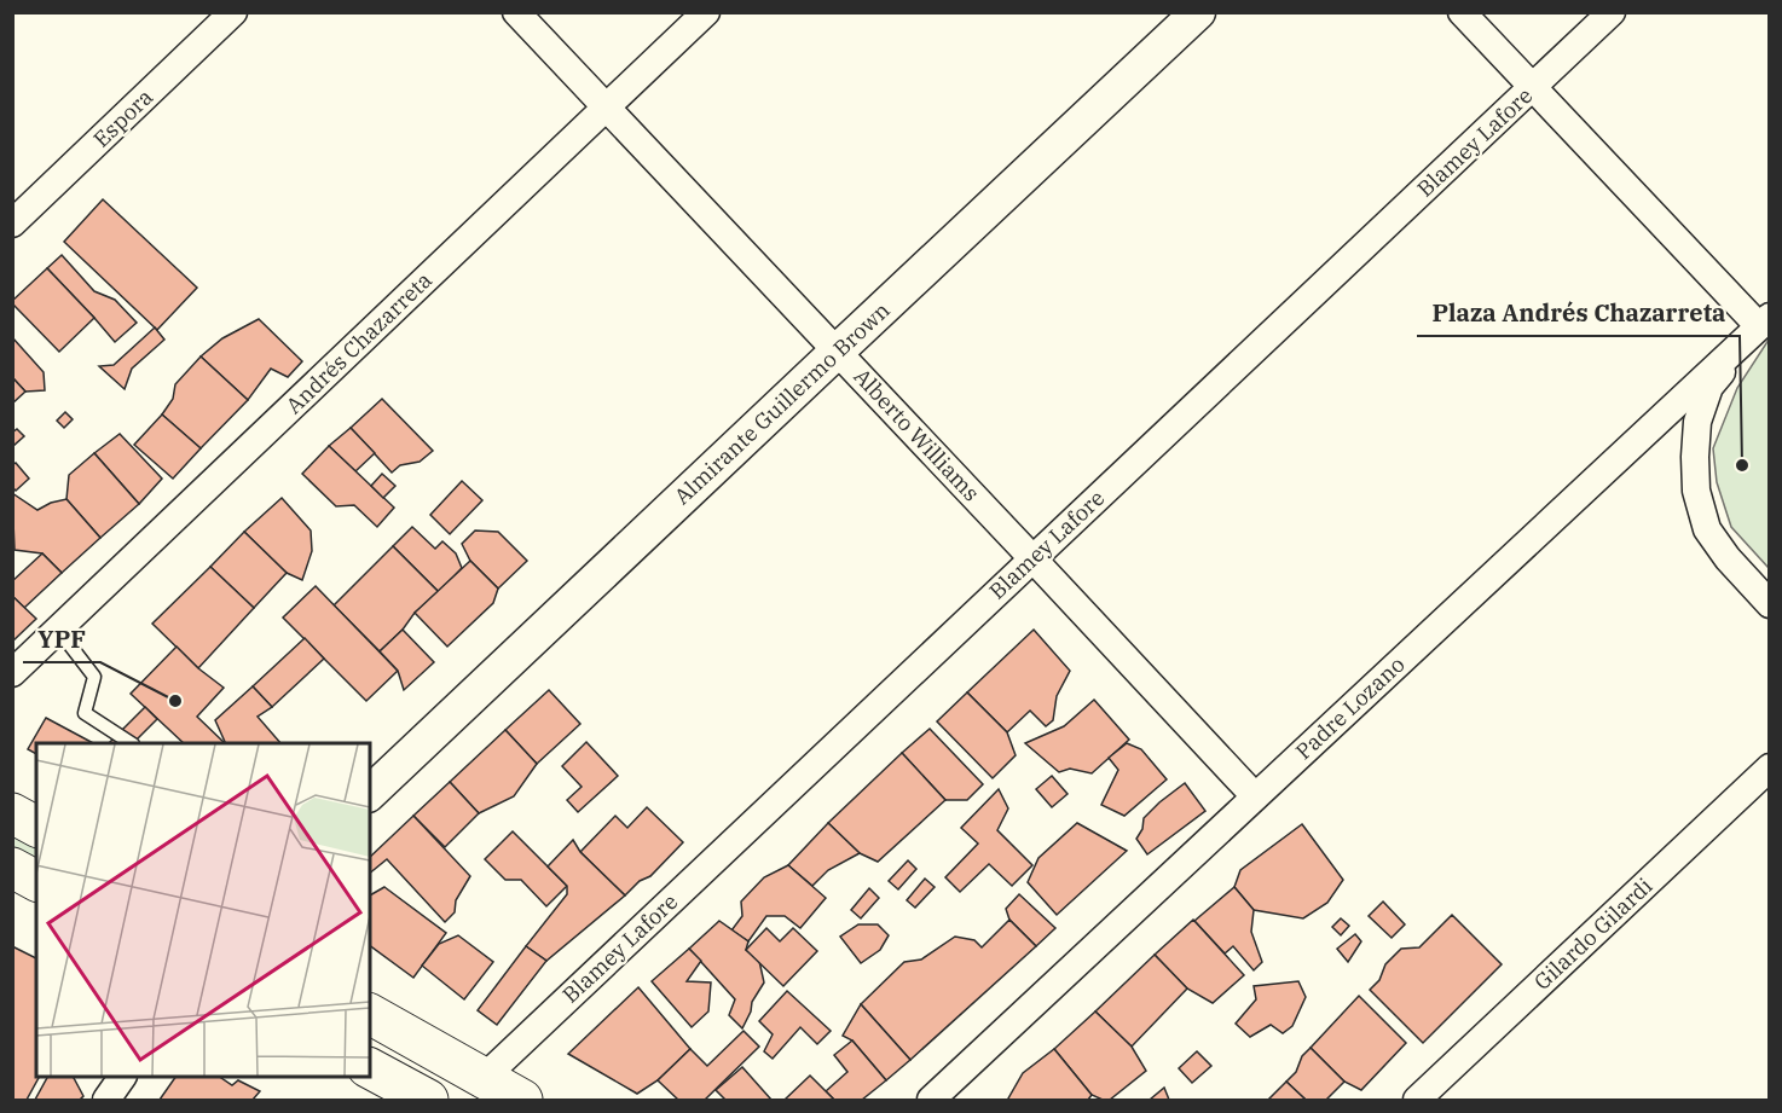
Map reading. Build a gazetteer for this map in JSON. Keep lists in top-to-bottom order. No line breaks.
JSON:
{"streets":{"street":["Espora","Blamey Lafore","Andrés Chazarreta","Almirante Guillermo Brown","Alberto Williams","Padre Lozano","Gilardo Gilardi"]},"crossings":[["Blamey Lafore","Alberto Williams"],["Andrés Chazarreta","Alberto Williams"],["Almirante Guillermo Brown","Alberto Williams"],["Alberto Williams","Padre Lozano"]],"places":["Plaza Andrés Chazarreta","YPF"]}
